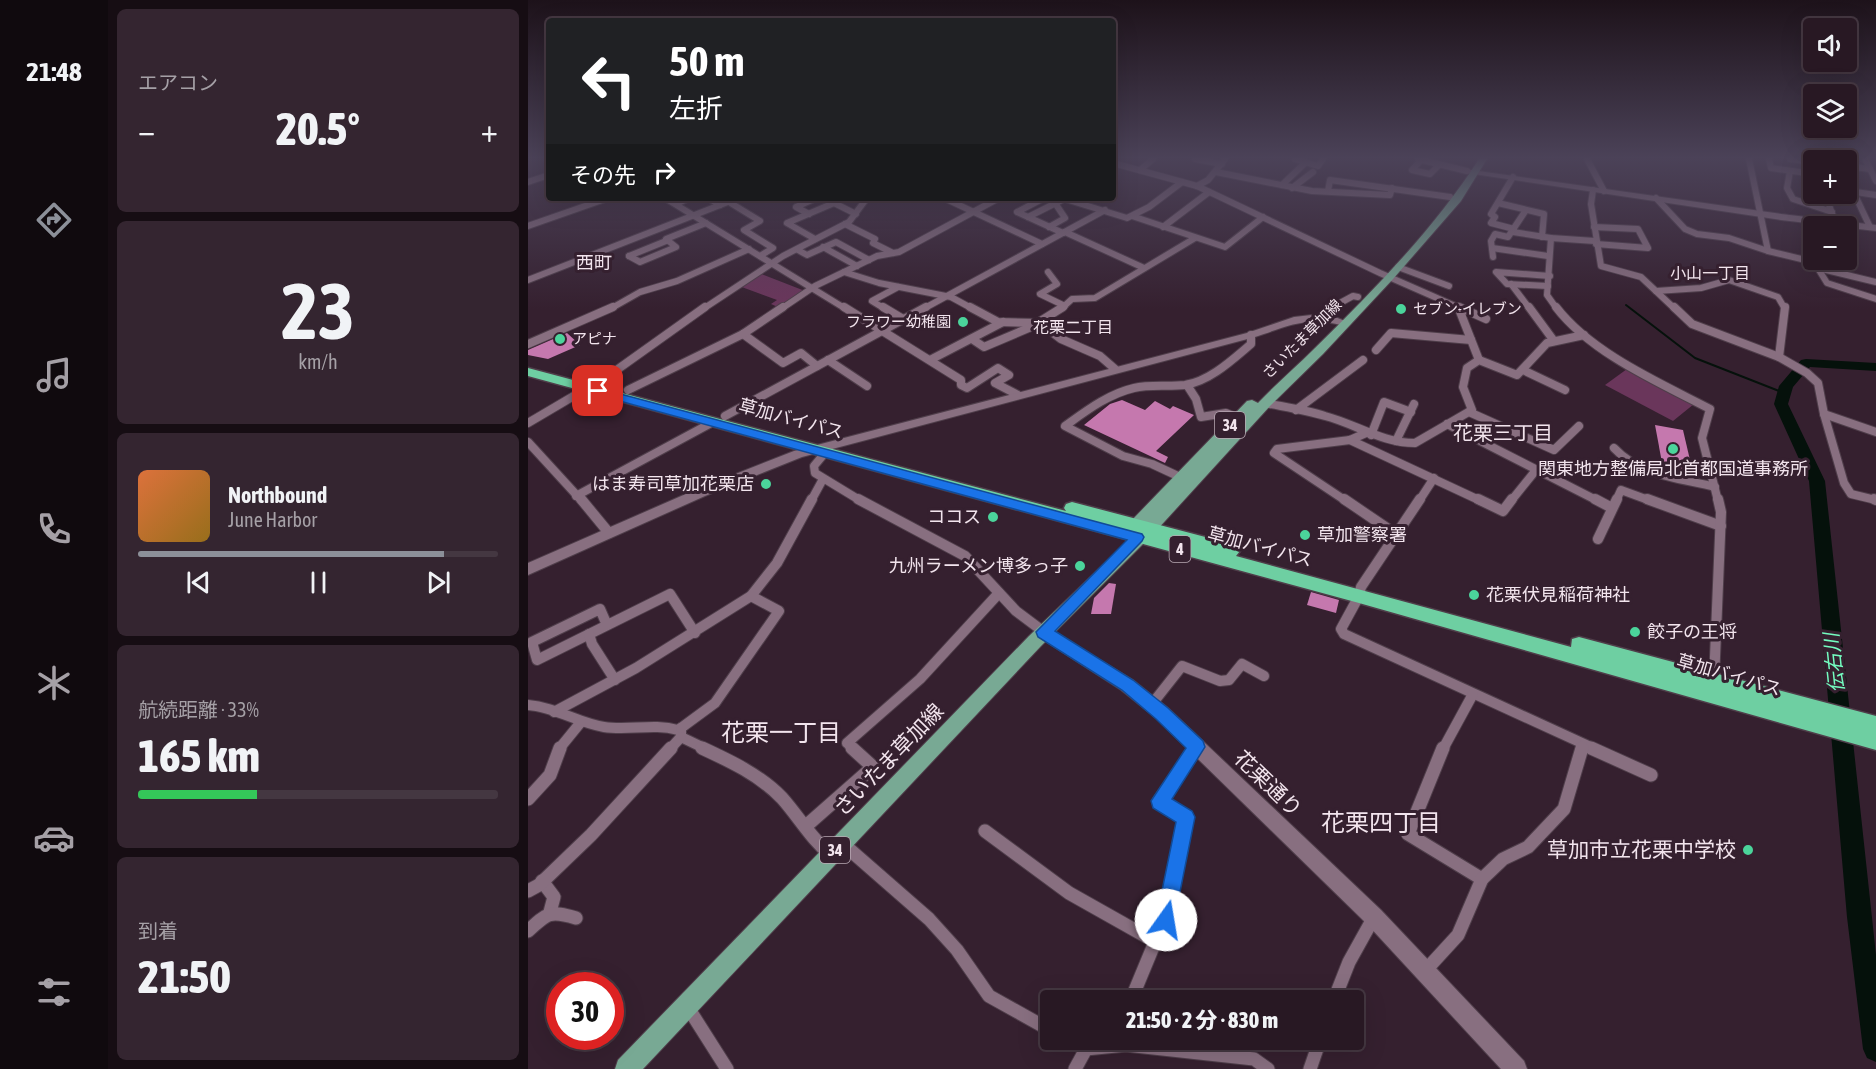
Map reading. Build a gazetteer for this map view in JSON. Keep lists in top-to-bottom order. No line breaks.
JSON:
{"streets":{"highway":["草加バイパス","4"],"main road":["さいたま草加線","34"],"street":["花栗通り"]},"crossings":[["さいたま草加線","草加バイパス"],["さいたま草加線","花栗通り"]],"districts":["西町","小山一丁目","花栗二丁目","花栗三丁目","花栗一丁目","花栗四丁目"],"water":["伝右川"],"places":["セブン-イレブン","フラワー幼稚園","アピナ","関東地方整備局北首都国道事務所","はま寿司草加花栗店","ココス","草加警察署","九州ラーメン博多っ子","花栗伏見稲荷神社","餃子の王将","草加市立花栗中学校"],"page":{"tabs":"21:48","tile":["エアコン",["23","km/h"],["航続距離 · 33%","165 km"],["到着","21:50"]],"map_buttons":["+","−"],"turn":["50 m","左折"],"heat":["−","20.5°","+"],"then":"その先","song":["Northbound","June Harbor"],"limit":"30","trip":"21:50 · 2 分 · 830 m"}}
